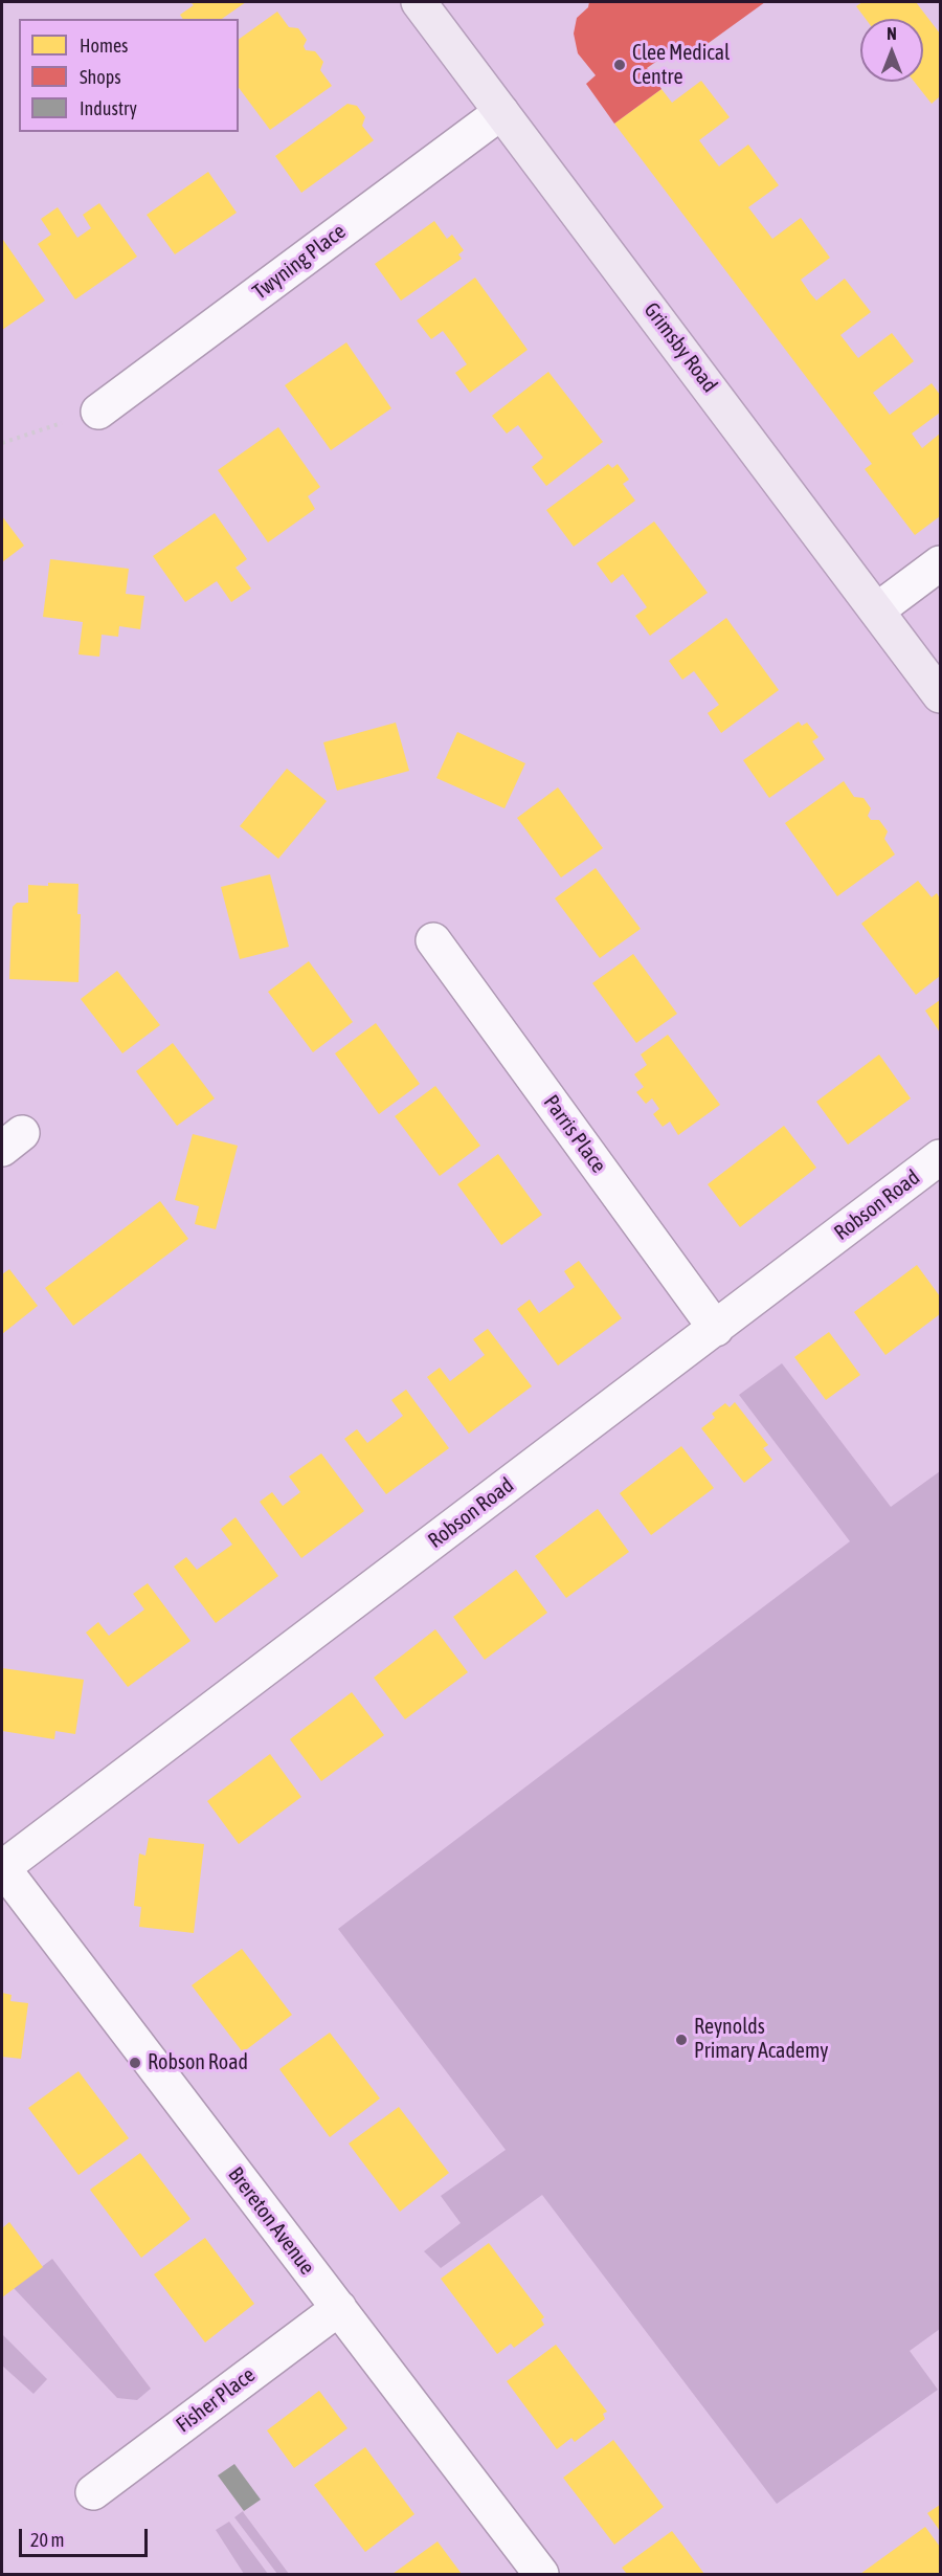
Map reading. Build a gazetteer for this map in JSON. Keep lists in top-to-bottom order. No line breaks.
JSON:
{"streets":{"main road":["Grimsby Road"],"street":["Twyning Place","Parris Place","Robson Road","Brereton Avenue","Fisher Place"]},"crossings":[["Twyning Place","Grimsby Road"],["Parris Place","Robson Road"],["Robson Road","Brereton Avenue"],["Brereton Avenue","Fisher Place"]],"places":["Clee Medical Centre","Reynolds Primary Academy","Robson Road"],"legend":["Homes","Shops","Industry"],"scale_bar":"20 m","north":"top"}
